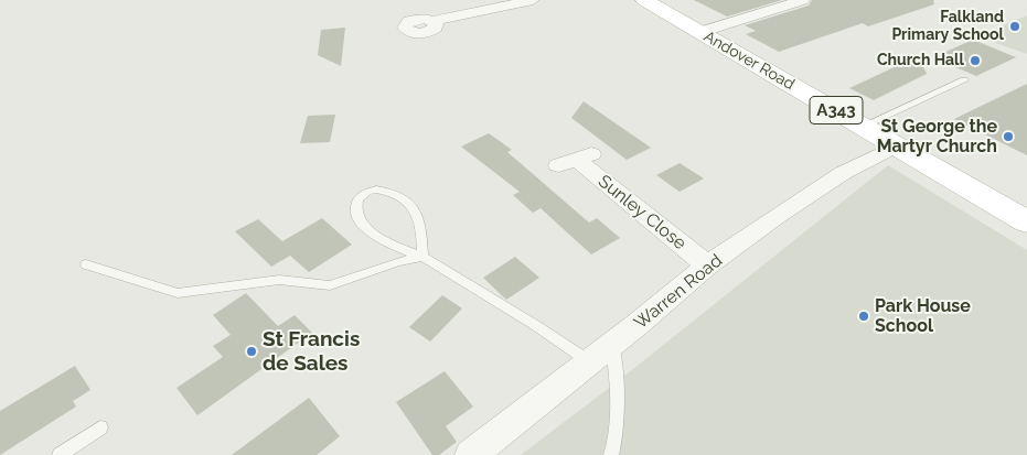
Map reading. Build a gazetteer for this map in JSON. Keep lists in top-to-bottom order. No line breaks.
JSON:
{"streets":{"main road":["Andover Road","A343"],"street":["Sunley Close","Warren Road"]},"crossings":[["Andover Road","Warren Road"],["Sunley Close","Warren Road"]],"places":["Falkland Primary School","Church Hall","St George the Martyr Church","Park House School","St Francis de Sales"]}
